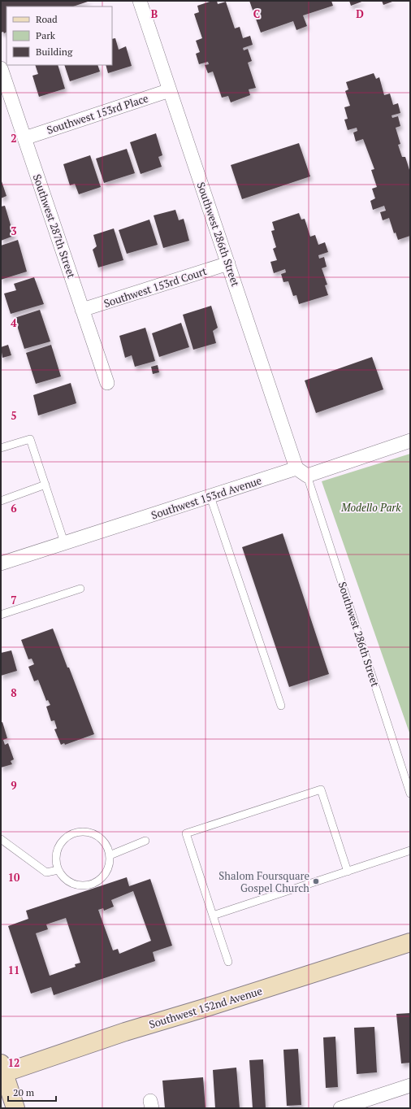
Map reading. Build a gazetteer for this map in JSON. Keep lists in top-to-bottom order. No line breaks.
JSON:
{"streets":{"street":["Southwest 153rd Place","Southwest 287th Street","Southwest 286th Street","Southwest 153rd Court","Southwest 153rd Avenue","Southwest 152nd Avenue"]},"crossings":[["Southwest 153rd Place","Southwest 287th Street"],["Southwest 153rd Place","Southwest 286th Street"],["Southwest 287th Street","Southwest 153rd Court"],["Southwest 286th Street","Southwest 153rd Court"],["Southwest 286th Street","Southwest 153rd Avenue"]],"parks":["Modello Park"],"places":["Shalom Foursquare Gospel Church"],"legend":["Road","Park","Building"],"scale_bar":"20 m","grid":{"columns":["B","C","D"],"rows":["2","3","4","5","6","7","8","9","10","11","12"]}}
